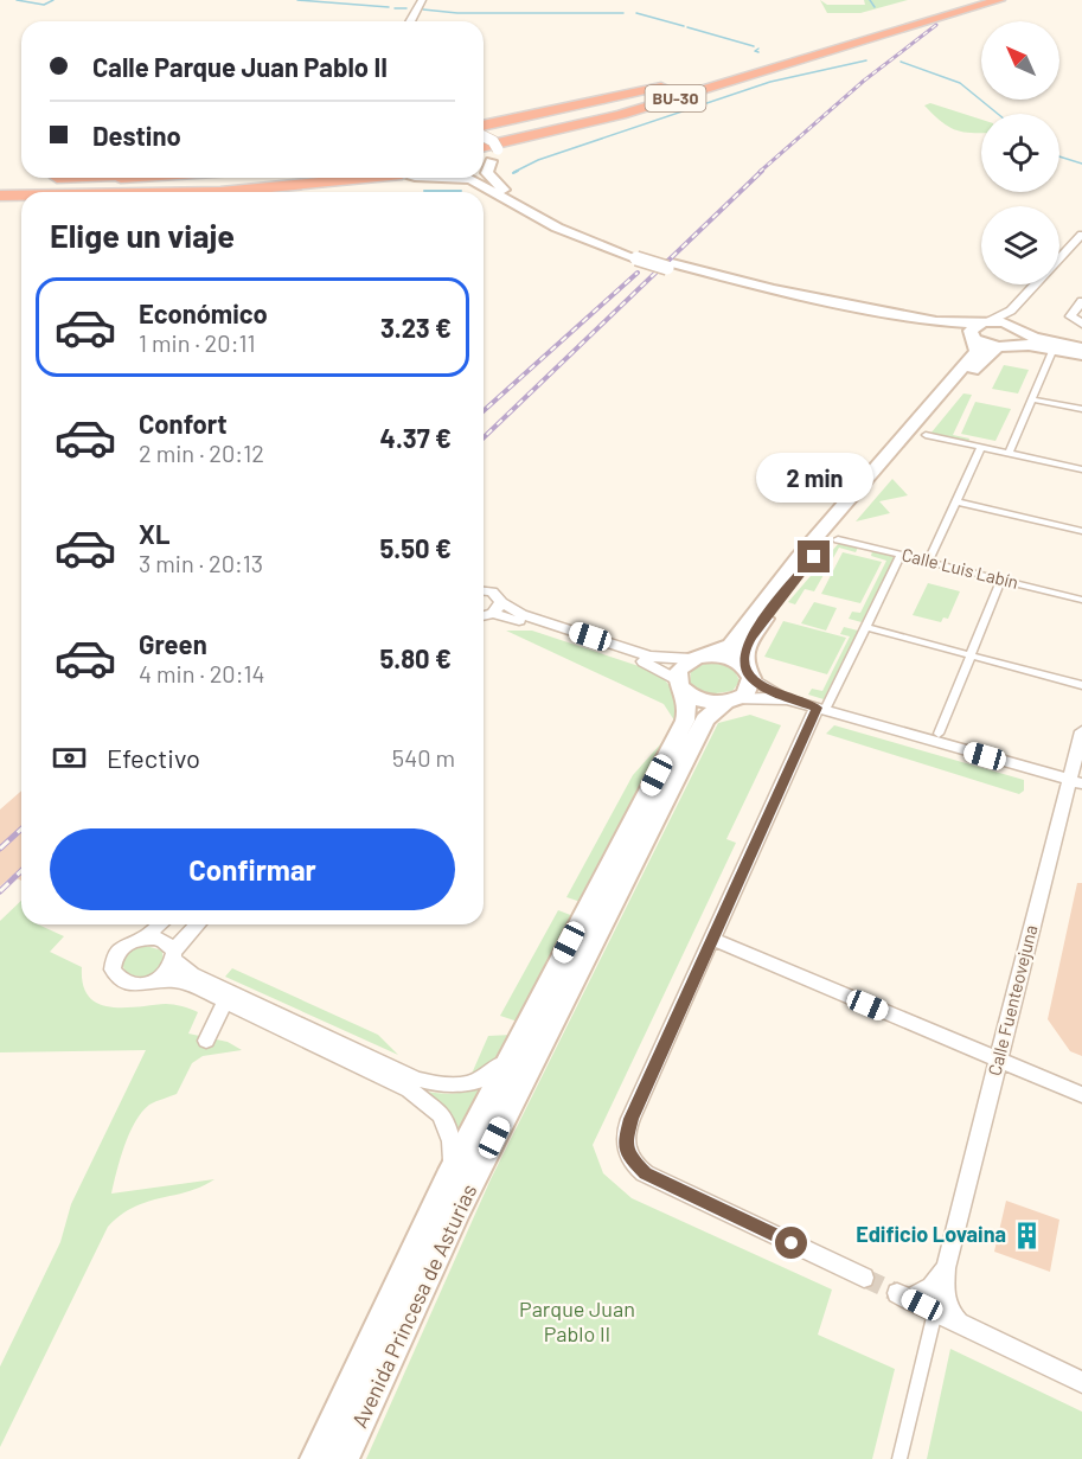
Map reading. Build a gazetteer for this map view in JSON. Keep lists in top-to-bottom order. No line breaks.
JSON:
{"streets":{"highway":["BU-30"],"main road":["Avenida Princesa de Asturias"],"street":["Calle Luis Labín","Calle Fuenteovejuna"]},"parks":["Parque Juan Pablo II"],"places":{"building":["Edificio Lovaina"]},"north":"top left","page":{"banner":["Calle Parque Juan Pablo II","Destino"],"heading":"Elige un viaje","list":[{"name":"Económico","note":"1 min · 20:11","value":"3.23 €"},{"name":"Confort","note":"2 min · 20:12","value":"4.37 €"},{"name":"XL","note":"3 min · 20:13","value":"5.50 €"},{"name":"Green","note":"4 min · 20:14","value":"5.80 €"}],"bubble":"2 min","pay":["Efectivo","540 m"],"buttons":"Confirmar"}}
